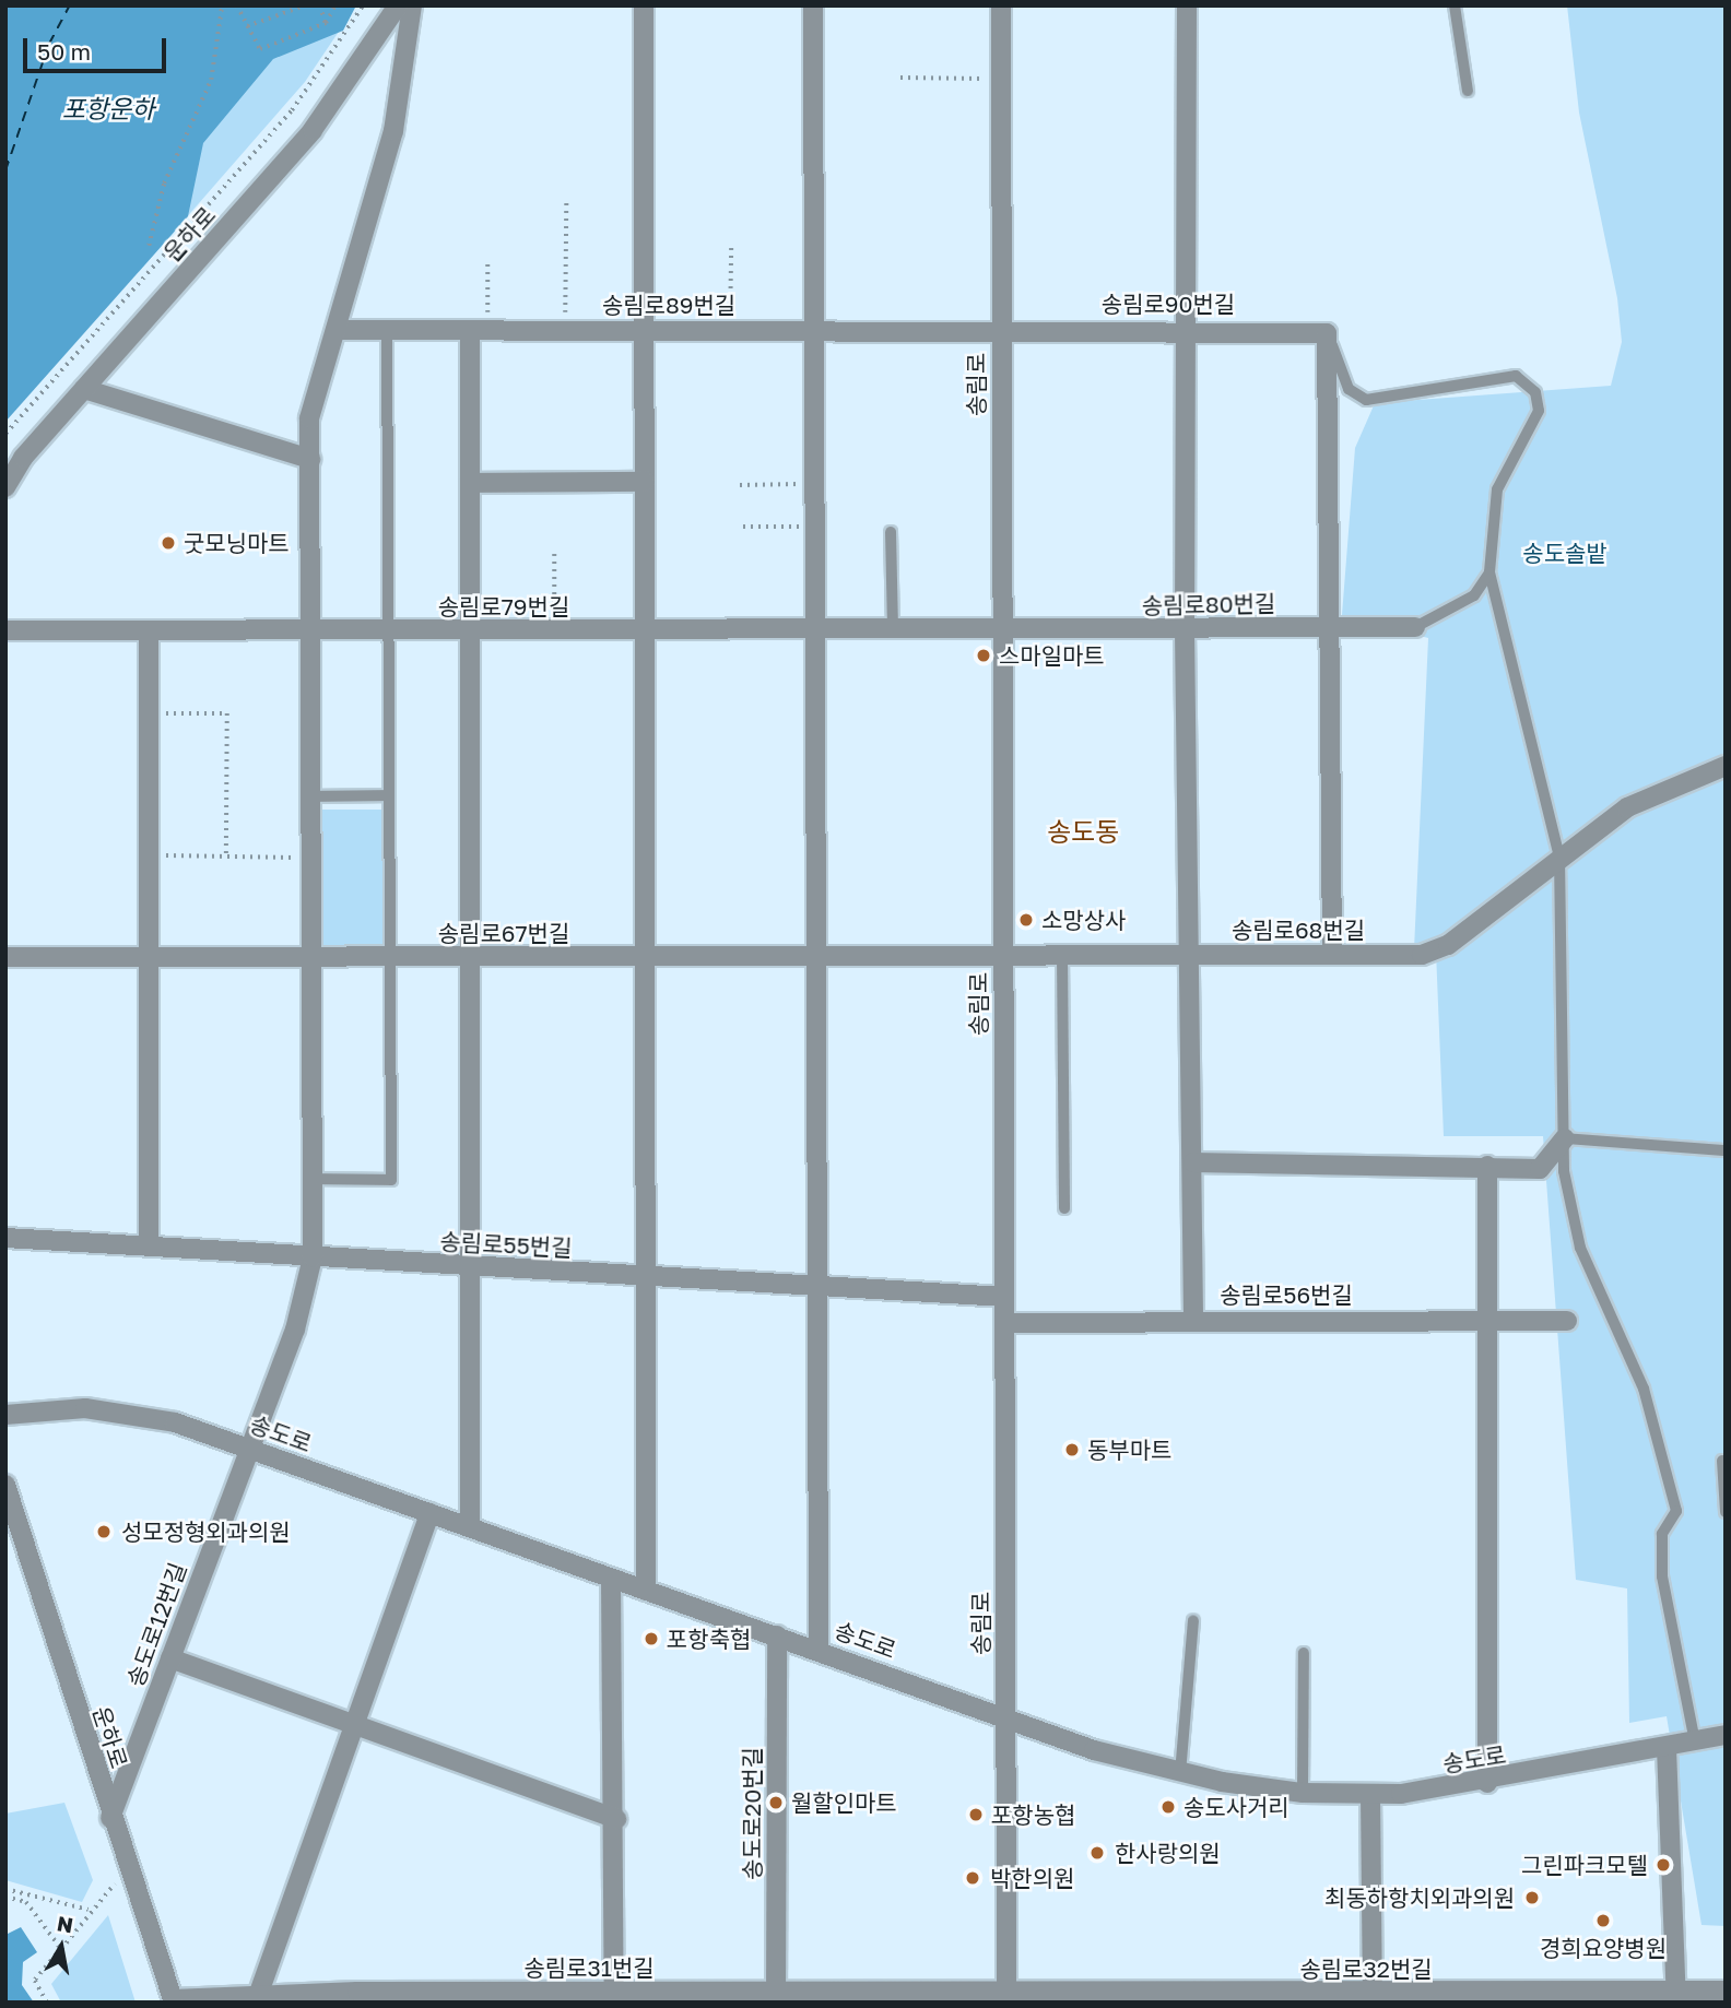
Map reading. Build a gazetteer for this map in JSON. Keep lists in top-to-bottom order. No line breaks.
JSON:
{"streets":{"street":["운하로","송림로90번길","송림로89번길","송림로","송림로80번길","송림로79번길","송림로68번길","송림로67번길","송림로55번길","송림로56번길","송도로","송도로12번길","송도로20번길","송림로31번길","송림로32번길"]},"crossings":[["운하로","송도로12번길"],["운하로","송림로31번길"],["송림로90번길","송림로89번길"],["송림로90번길","송림로"],["송림로89번길","송림로"],["송림로89번길","송도로12번길"],["송림로","송림로80번길"],["송림로","송림로79번길"],["송림로","송림로68번길"],["송림로","송림로67번길"],["송림로","송림로55번길"],["송림로","송림로56번길"],["송림로","송도로"],["송림로","송림로31번길"],["송림로","송림로32번길"],["송림로80번길","송림로79번길"],["송림로79번길","송도로12번길"],["송림로68번길","송림로67번길"],["송림로67번길","송도로12번길"],["송림로55번길","송도로12번길"],["송도로","송도로12번길"],["송도로","송도로20번길"],["송도로20번길","송림로31번길"],["송림로31번길","송림로32번길"]],"districts":["송도동"],"water":["포항운하"],"parks":["송도솔밭"],"places":["굿모닝마트","스마일마트","소망상사","동부마트","성모정형외과의원","포항축협","월할인마트","송도사거리","포항농협","한사랑의원","그린파크모텔","박한의원","최동하항치외과의원","경희요양병원"],"scale_bar":"50 m","north":"top"}
